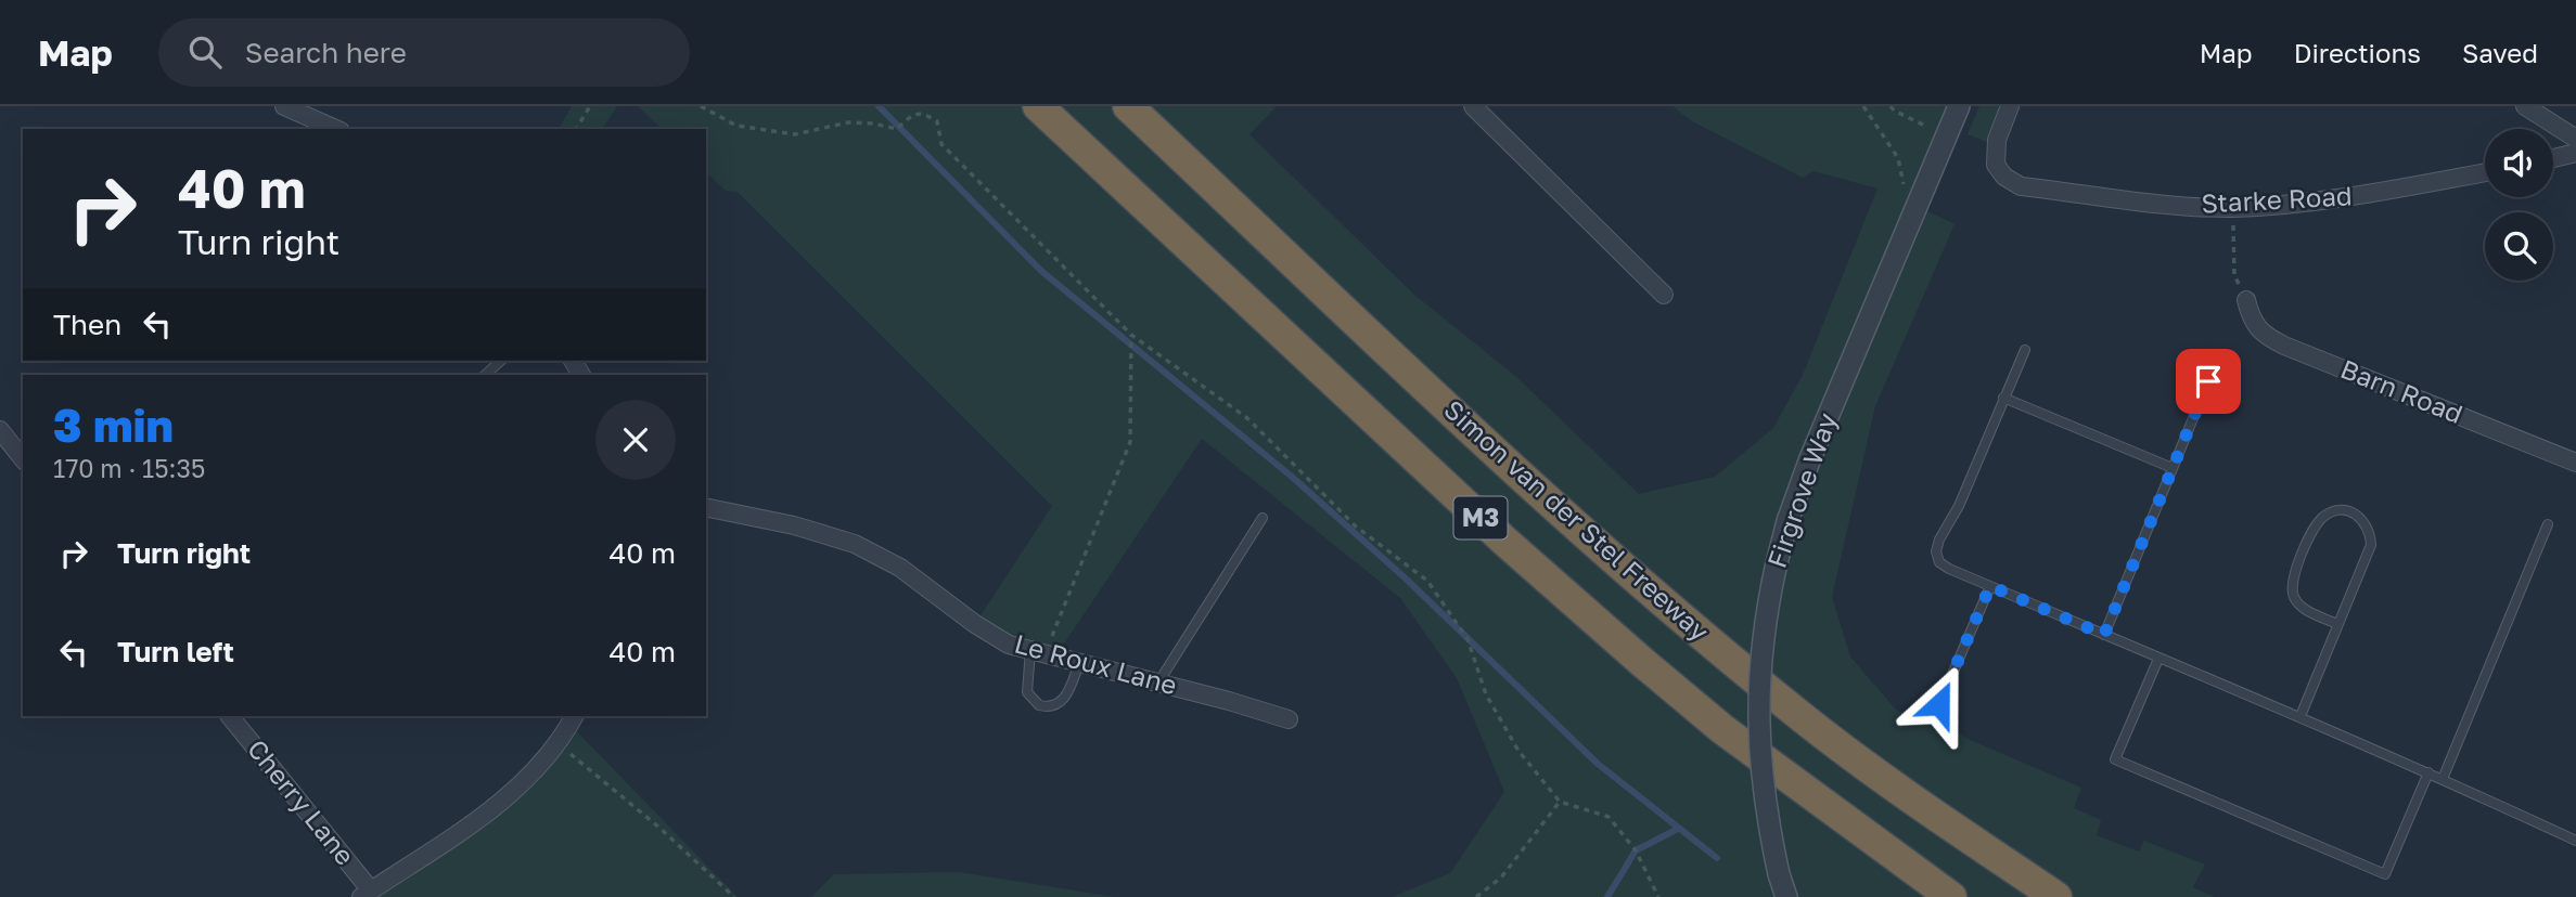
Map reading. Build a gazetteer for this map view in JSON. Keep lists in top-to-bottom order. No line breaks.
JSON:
{"streets":{"highway":["M3","Simon van der Stel Freeway"],"street":["Starke Road","Barn Road","Firgrove Way","Le Roux Lane","Cherry Lane"]},"page":{"header":"Map","search":"Search here","nav":["Map","Directions","Saved"],"turn":["40 m","Turn right"],"then":"Then","heading":["3 min","170 m · 15:35"],"list":[{"name":"Turn right","value":"40 m"},{"name":"Turn left","value":"40 m"}]}}
